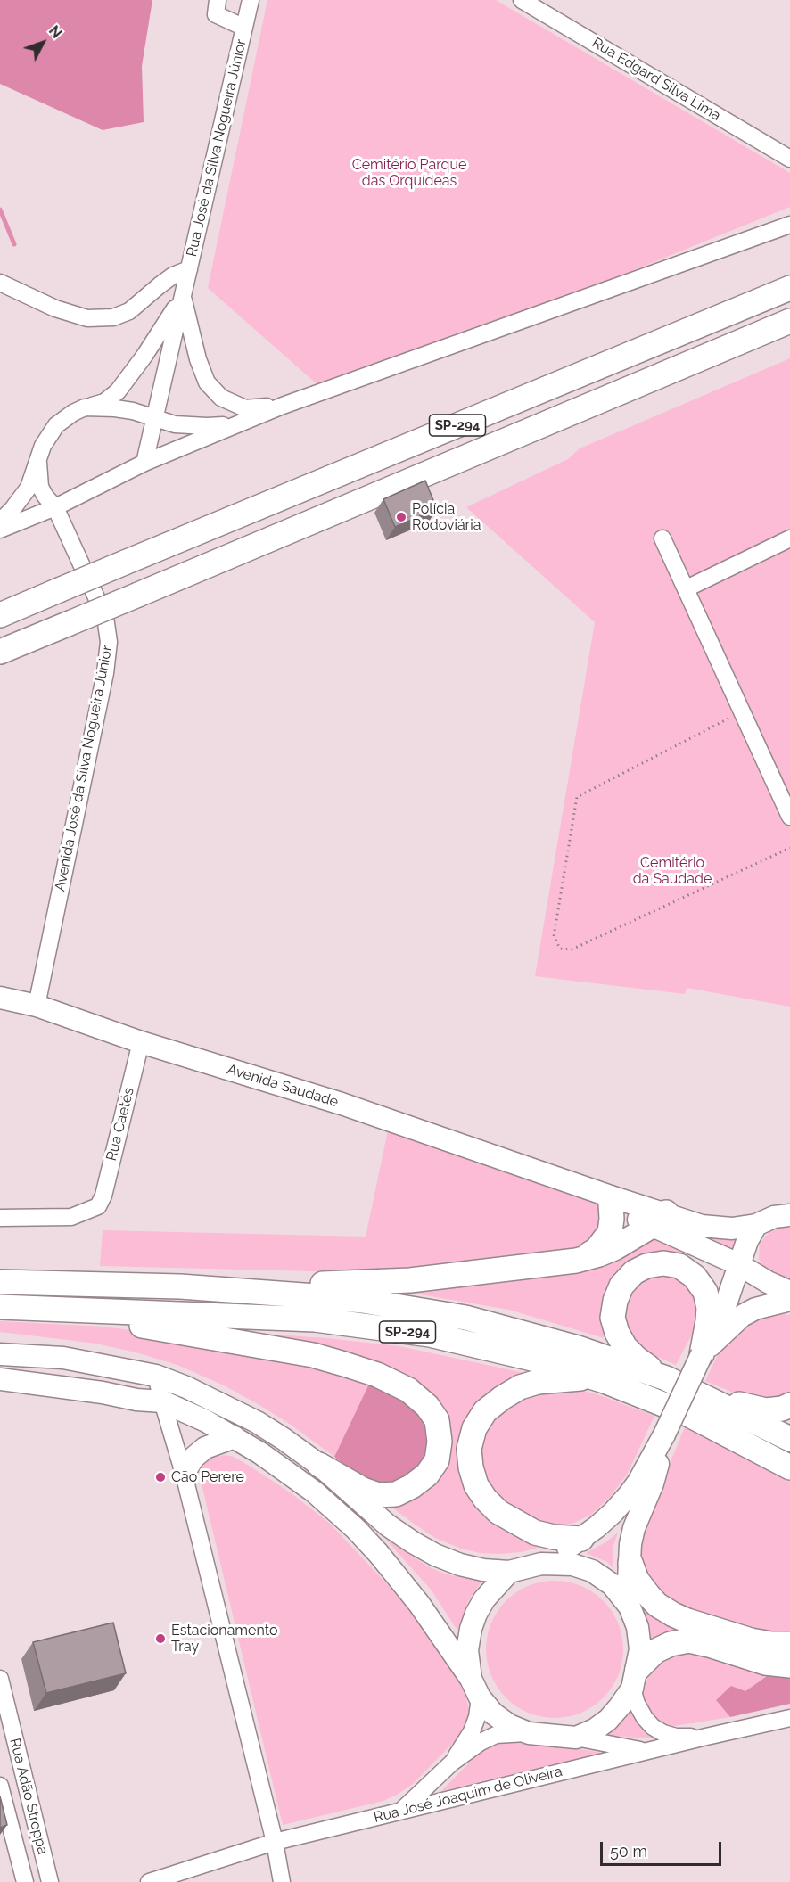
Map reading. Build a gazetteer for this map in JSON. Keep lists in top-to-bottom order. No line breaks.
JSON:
{"streets":{"highway":["SP-294"],"main road":["Avenida Saudade"],"street":["Rua Edgard Silva Lima","Rua José da Silva Nogueira Júnior","Avenida José da Silva Nogueira Júnior","Rua Caetés","Rua José Joaquim de Oliveira","Rua Adão Stroppa"]},"crossings":[["Rua José da Silva Nogueira Júnior","Avenida José da Silva Nogueira Júnior"],["Avenida José da Silva Nogueira Júnior","Avenida Saudade"],["Avenida Saudade","Rua Caetés"]],"parks":["Cemitério Parque das Orquídeas","Cemitério da Saudade"],"places":["Polícia Rodoviária","Cão Perere","Estacionamento Tray"],"scale_bar":"50 m","north":"top right"}
